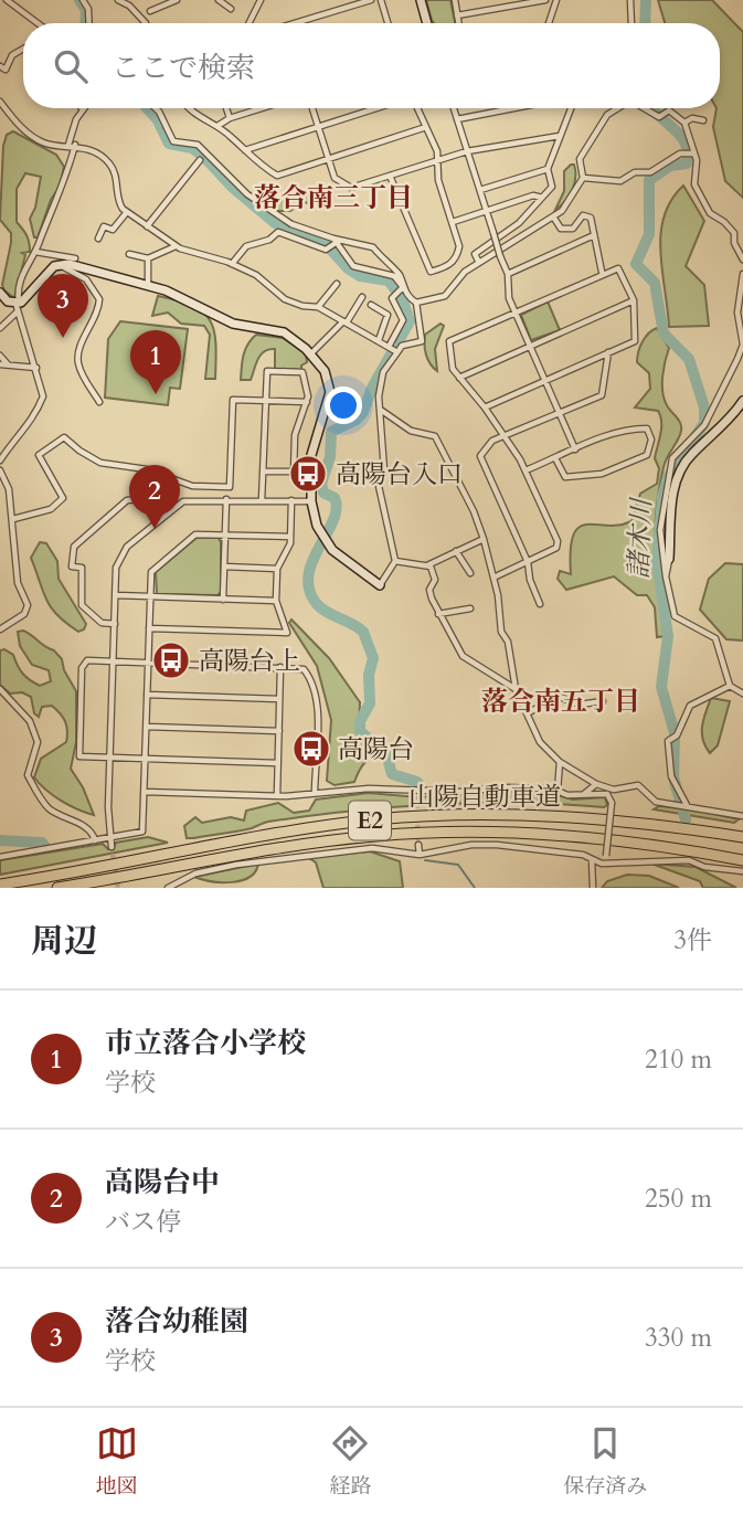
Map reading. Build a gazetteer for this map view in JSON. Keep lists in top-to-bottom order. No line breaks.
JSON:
{"streets":{"highway":["山陽自動車道","E2"]},"districts":["落合南三丁目","落合南五丁目"],"water":["諸木川"],"places":{"bus stop":["高陽台入口","高陽台上","高陽台"]},"page":{"search":"ここで検索","pins":["3","1","2"],"heading":["周辺","3件"],"list":[{"mark":"1","name":"市立落合小学校","note":"学校","value":"210 m"},{"mark":"2","name":"高陽台中","note":"バス停","value":"250 m"},{"mark":"3","name":"落合幼稚園","note":"学校","value":"330 m"}],"nav":["地図","経路","保存済み"]}}
